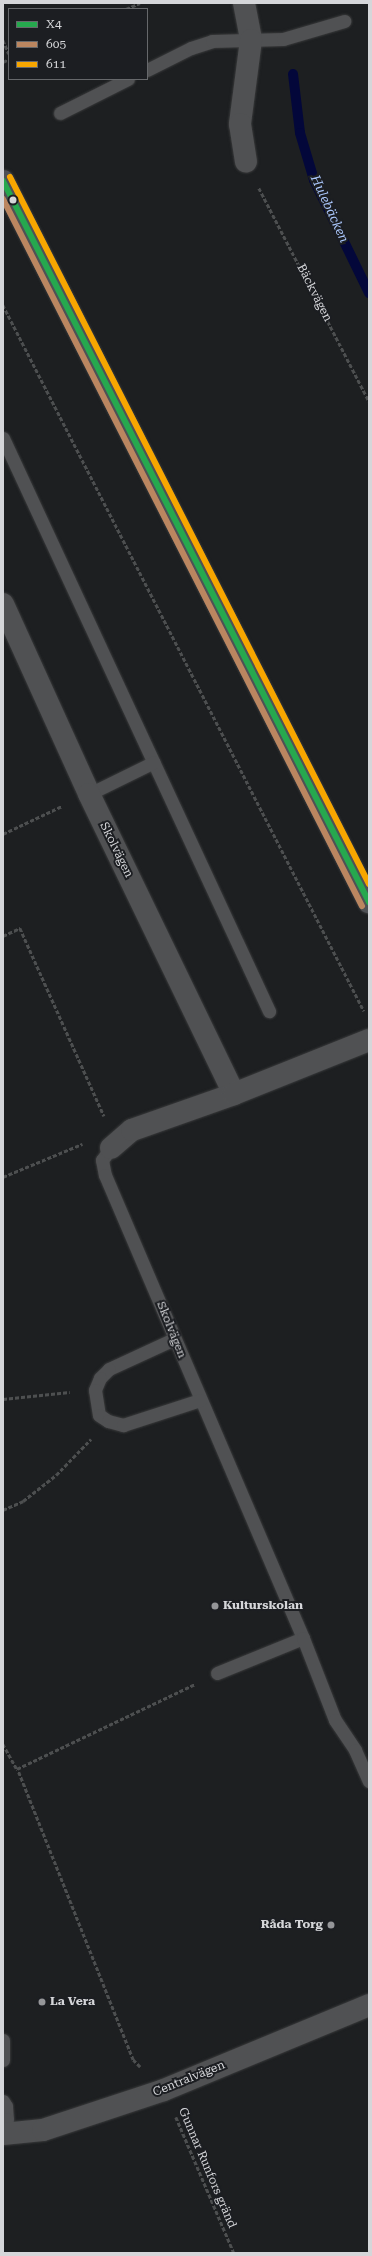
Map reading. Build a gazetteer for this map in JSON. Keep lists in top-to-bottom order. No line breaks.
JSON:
{"streets":{"street":["Skolvägen","Centralvägen"],"path":["Bäckvägen","Gunnar Runfors gränd"]},"crossings":[["Centralvägen","Gunnar Runfors gränd"]],"water":["Hulebäcken"],"places":["Kulturskolan","Råda Torg","La Vera"],"lines":["transit line 611","transit line X4","transit line 605"],"legend":["X4","605","611"]}
